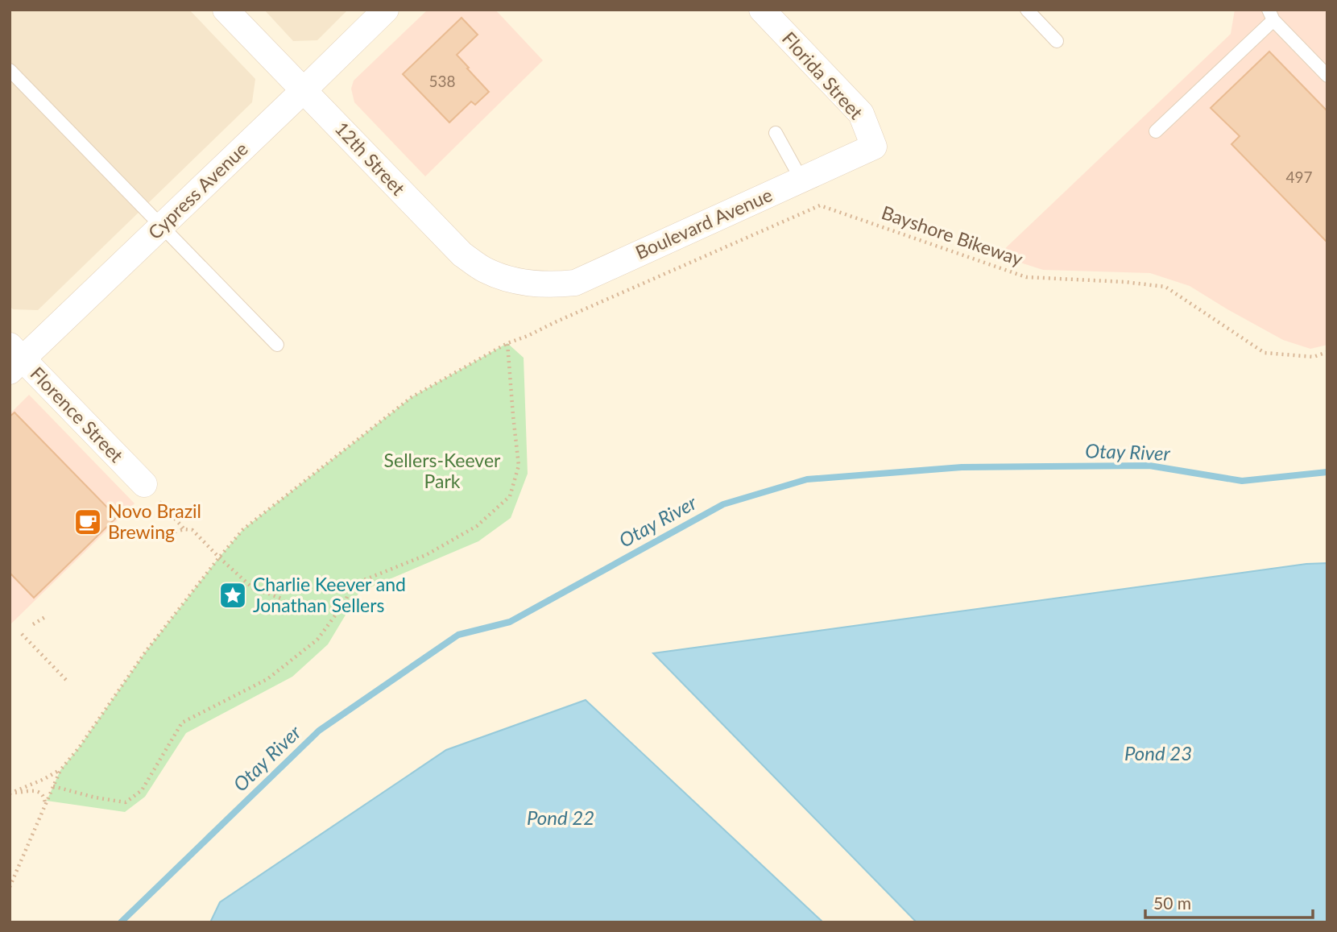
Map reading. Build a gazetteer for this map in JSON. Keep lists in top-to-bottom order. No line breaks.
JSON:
{"streets":{"street":["Florida Street","12th Street","Cypress Avenue","Boulevard Avenue","Florence Street"],"path":["Bayshore Bikeway"]},"crossings":[["Florida Street","Boulevard Avenue"],["12th Street","Cypress Avenue"],["12th Street","Boulevard Avenue"],["Cypress Avenue","Florence Street"]],"water":["Otay River","Pond 23","Pond 22"],"parks":["Sellers-Keever Park"],"places":{"cafe":["Novo Brazil Brewing"],"place":["Charlie Keever and Jonathan Sellers"]},"house_numbers":["538","497"],"scale_bar":"50 m"}
